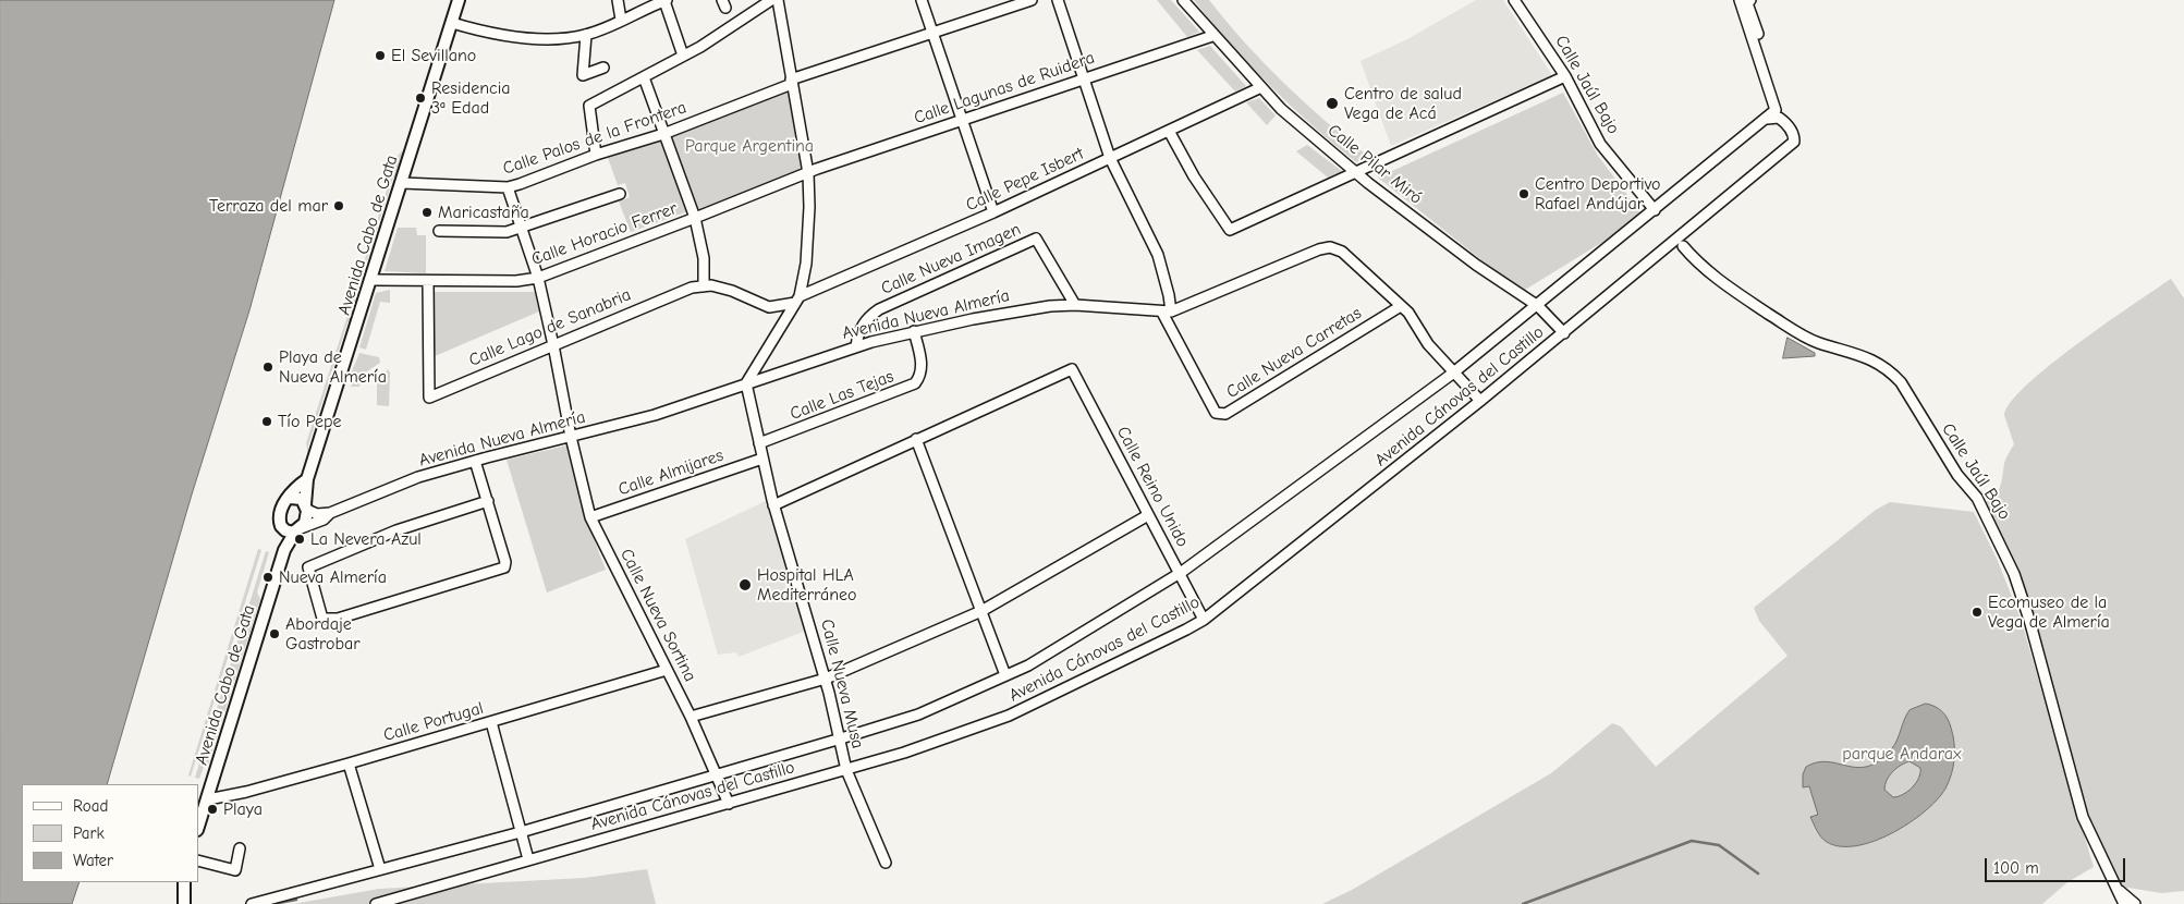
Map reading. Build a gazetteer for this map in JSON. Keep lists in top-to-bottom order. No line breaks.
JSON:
{"streets":{"main road":["Avenida Cabo de Gata"],"street":["Calle Jaúl Bajo","Calle Lagunas de Ruidera","Calle Palos de la Frontera","Calle Pilar Miró","Calle Pepe Isbert","Calle Horacio Ferrer","Calle Nueva Imagen","Avenida Nueva Almería","Calle Lago de Sanabria","Calle Nueva Carretas","Calle Las Tejas","Avenida Cánovas del Castillo","Calle Almijares","Calle Reino Unido","Calle Nueva Sortina","Calle Nueva Musa","Calle Portugal"]},"crossings":[["Calle Jaúl Bajo","Avenida Cánovas del Castillo"],["Calle Lagunas de Ruidera","Calle Pilar Miró"],["Calle Lagunas de Ruidera","Calle Horacio Ferrer"],["Calle Palos de la Frontera","Avenida Cabo de Gata"],["Calle Palos de la Frontera","Calle Nueva Sortina"],["Calle Pilar Miró","Calle Pepe Isbert"],["Calle Pilar Miró","Avenida Cánovas del Castillo"],["Calle Pepe Isbert","Calle Lago de Sanabria"],["Calle Horacio Ferrer","Avenida Cabo de Gata"],["Calle Horacio Ferrer","Calle Lago de Sanabria"],["Calle Horacio Ferrer","Calle Nueva Sortina"],["Avenida Cabo de Gata","Avenida Nueva Almería"],["Avenida Cabo de Gata","Calle Portugal"],["Calle Nueva Imagen","Avenida Nueva Almería"],["Avenida Nueva Almería","Calle Nueva Carretas"],["Avenida Nueva Almería","Calle Las Tejas"],["Avenida Nueva Almería","Avenida Cánovas del Castillo"],["Avenida Nueva Almería","Calle Nueva Sortina"],["Avenida Nueva Almería","Calle Nueva Musa"],["Calle Lago de Sanabria","Calle Nueva Sortina"],["Calle Las Tejas","Calle Nueva Musa"],["Avenida Cánovas del Castillo","Calle Reino Unido"],["Avenida Cánovas del Castillo","Calle Nueva Sortina"],["Avenida Cánovas del Castillo","Calle Nueva Musa"],["Calle Almijares","Calle Nueva Sortina"],["Calle Almijares","Calle Nueva Musa"],["Calle Nueva Sortina","Calle Portugal"]],"parks":["Parque Argentina","parque Andarax"],"places":["El Sevillano","Residencia 3ª Edad","Centro de salud Vega de Acá","Centro Deportivo Rafael Andújar","Terraza del mar","Maricastaña","Playa de Nueva Almería","Tío Pepe","La Nevera Azul","Nueva Almería","Hospital HLA Mediterráneo","Ecomuseo de la Vega de Almería","Abordaje Gastrobar","Playa"],"legend":["Road","Park","Water"],"scale_bar":"100 m"}
